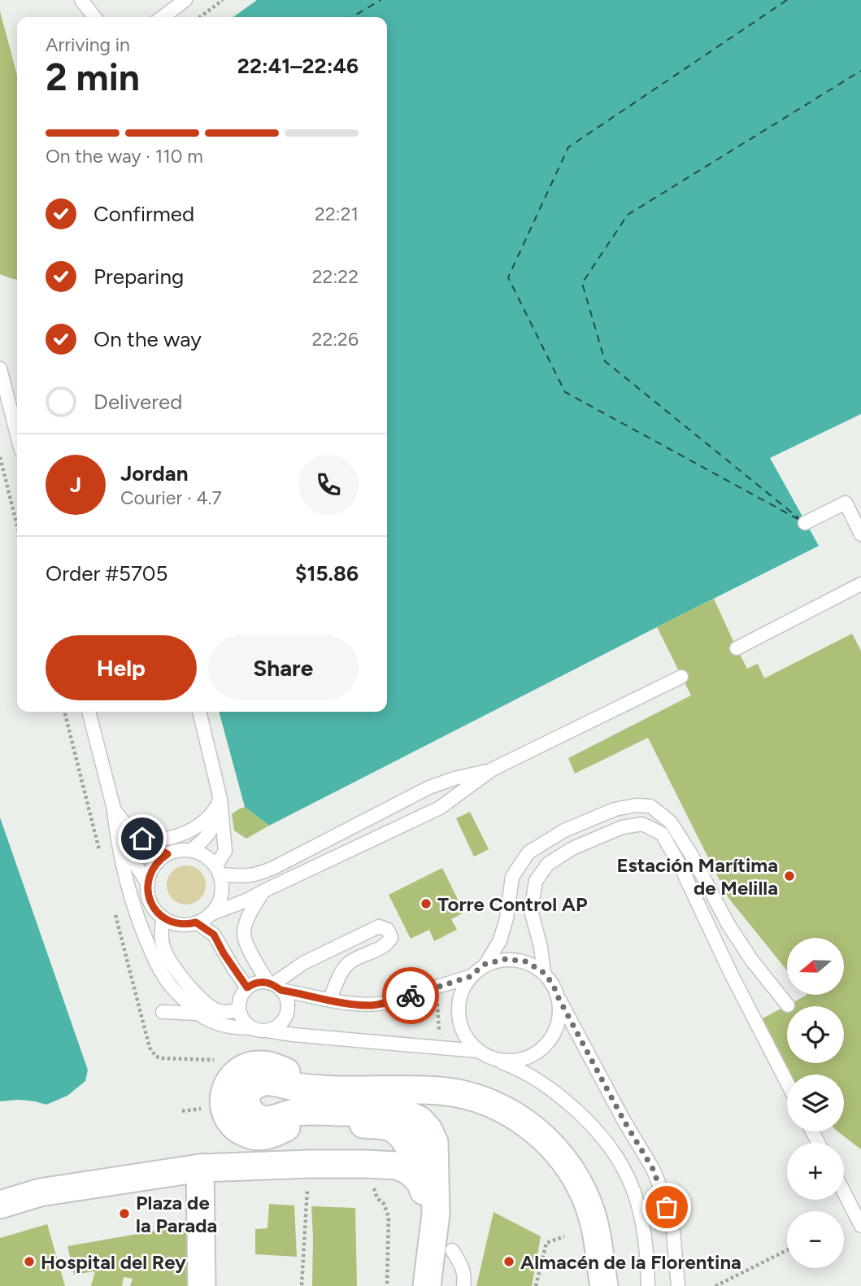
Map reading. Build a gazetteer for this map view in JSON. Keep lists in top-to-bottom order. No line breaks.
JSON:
{"places":["Estación Marítima de Melilla","Torre Control AP","Plaza de la Parada","Hospital del Rey","Almacén de la Florentina"],"north":"left","page":{"heading":["2 min","Arriving in","22:41–22:46"],"panel":["Jordan","Courier · 4.7","Order #5705","$15.86"],"bar":"On the way · 110 m","list":[["Confirmed","22:21"],["Preparing","22:22"],["On the way","22:26"],"Delivered"],"round":"J","buttons":["Help","Share"],"map_buttons":["+","−"]}}
